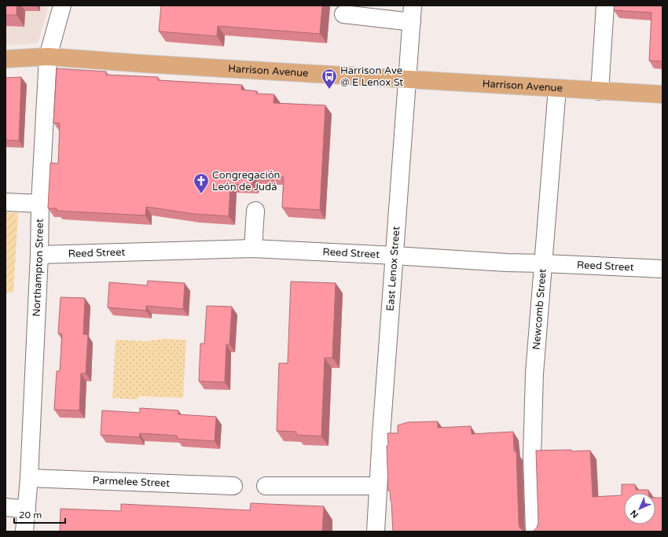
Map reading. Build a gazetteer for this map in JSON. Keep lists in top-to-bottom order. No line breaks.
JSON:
{"streets":{"main road":["Harrison Avenue"],"street":["Reed Street","Northampton Street","East Lenox Street","Newcomb Street","Parmelee Street"]},"crossings":[["Harrison Avenue","Northampton Street"],["Harrison Avenue","East Lenox Street"],["Harrison Avenue","Newcomb Street"],["Reed Street","Northampton Street"],["Reed Street","East Lenox Street"],["Reed Street","Newcomb Street"],["Northampton Street","Parmelee Street"]],"places":{"bus stop":["Harrison Ave @ E Lenox St"],"church":["Congregación León de Judá"]},"scale_bar":"20 m","north":"bottom left"}
